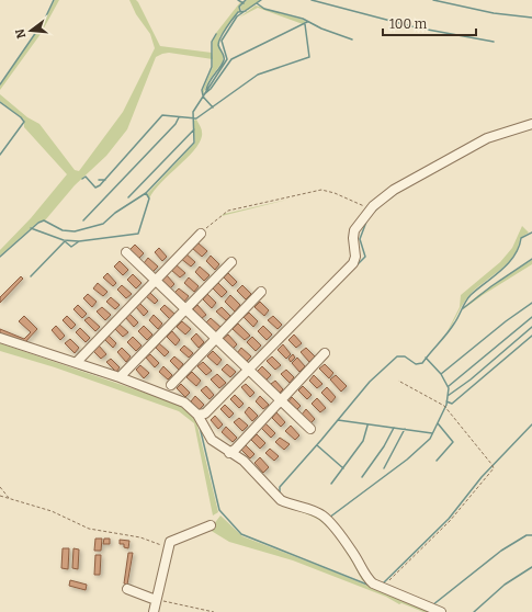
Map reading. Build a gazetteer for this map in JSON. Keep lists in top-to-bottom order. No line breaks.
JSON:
{"scale_bar":"100 m","north":"left"}
